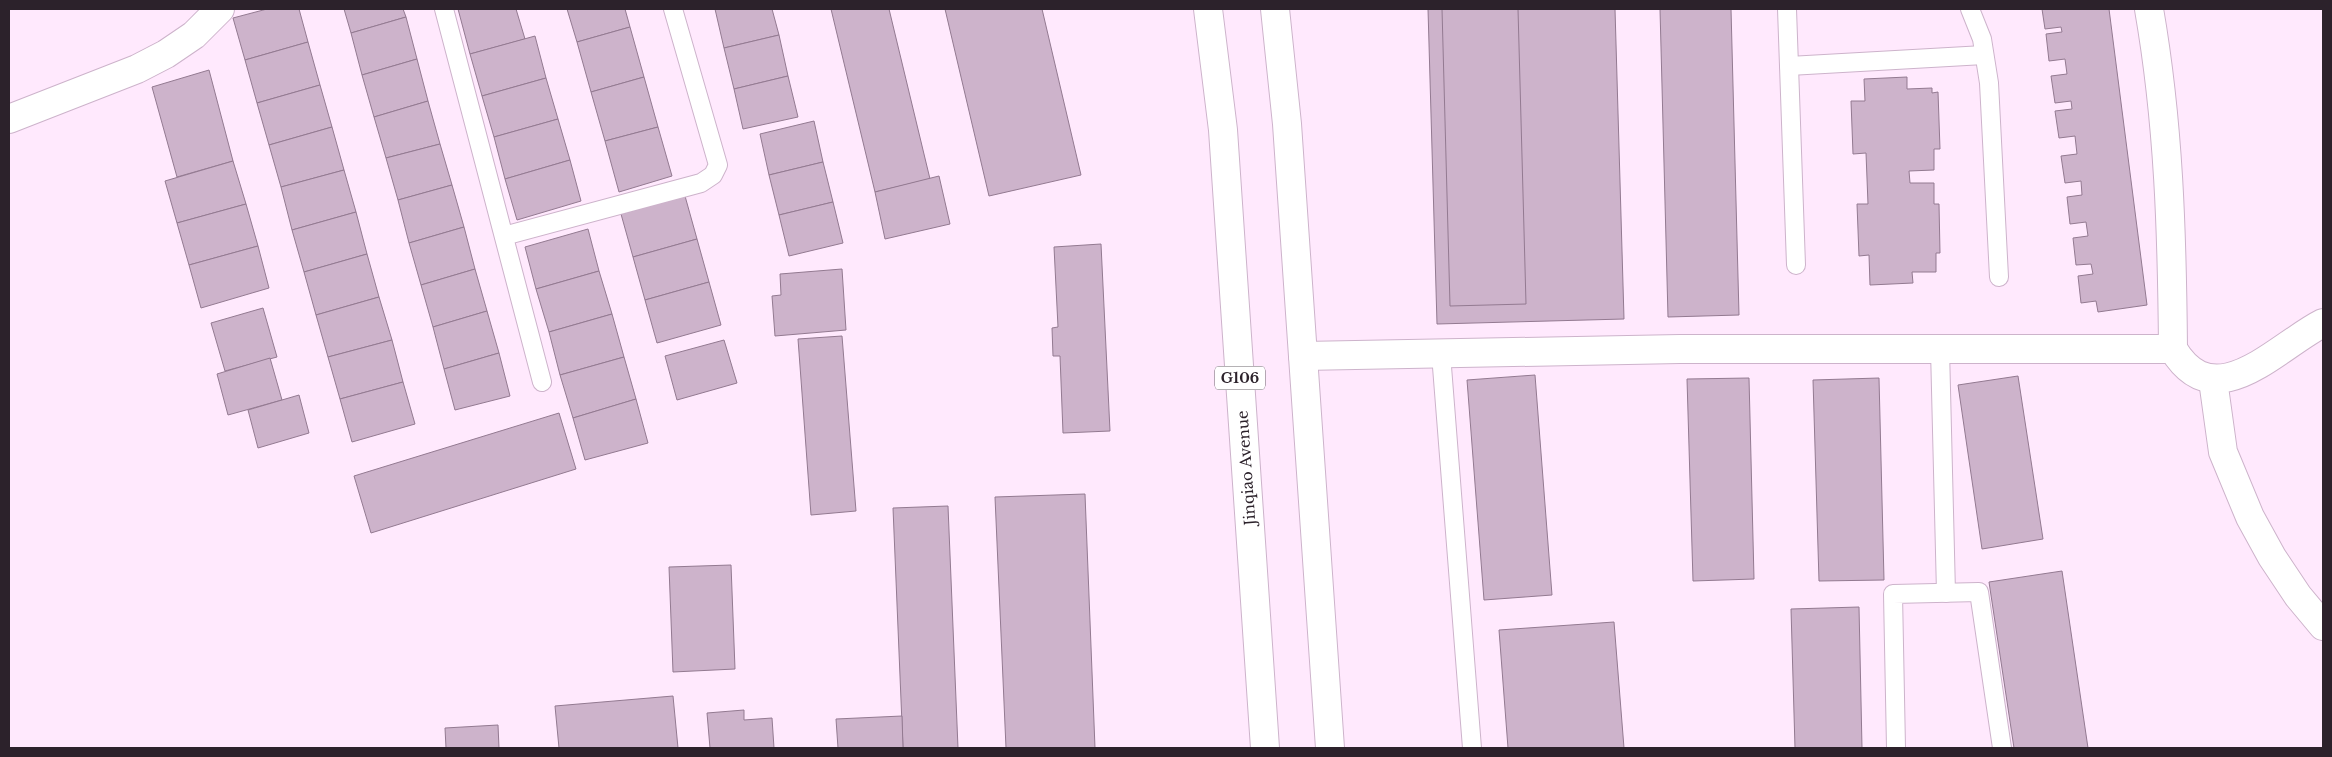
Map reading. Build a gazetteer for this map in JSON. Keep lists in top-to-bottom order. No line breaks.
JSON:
{"streets":{"main road":["G106","Jinqiao Avenue"]}}
